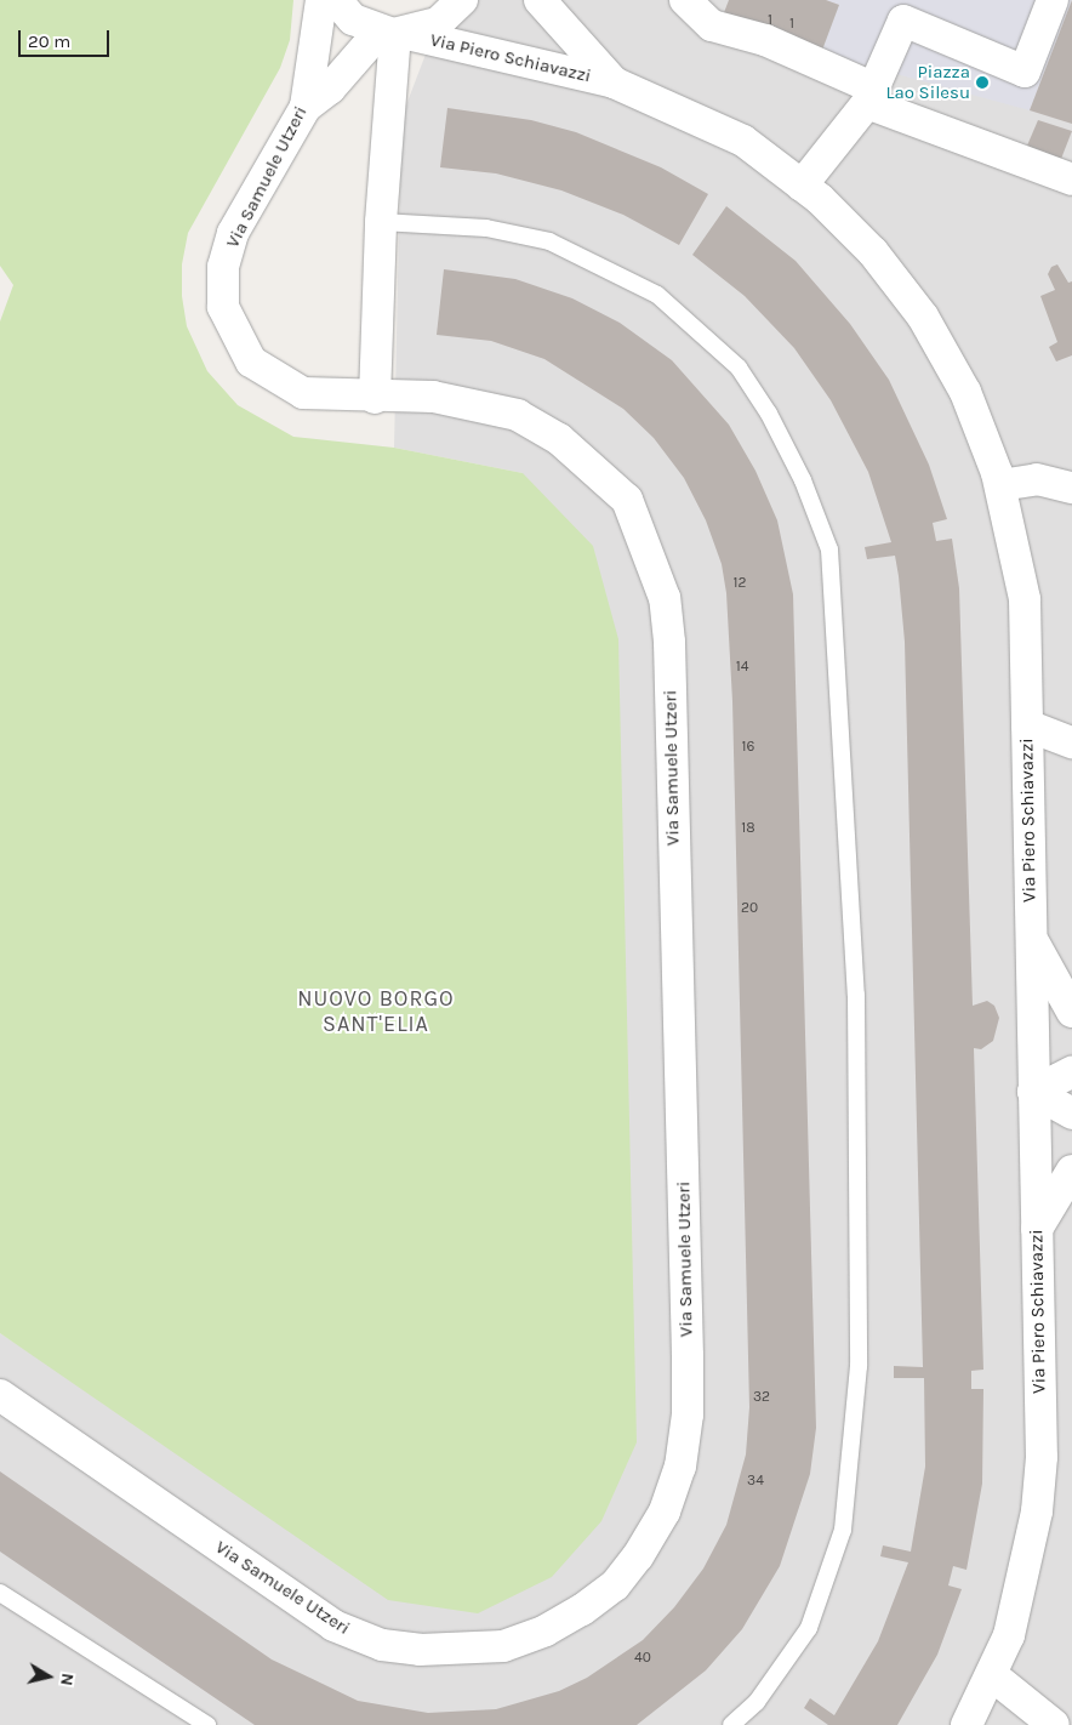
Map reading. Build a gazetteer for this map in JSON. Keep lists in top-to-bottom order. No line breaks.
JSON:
{"streets":{"street":["Via Piero Schiavazzi","Via Samuele Utzeri"]},"districts":["NUOVO BORGO SANT'ELIA"],"places":["Piazza Lao Silesu"],"house_numbers":["1","1","12","14","16","18","20","32","34","40"],"scale_bar":"20 m","north":"right"}
